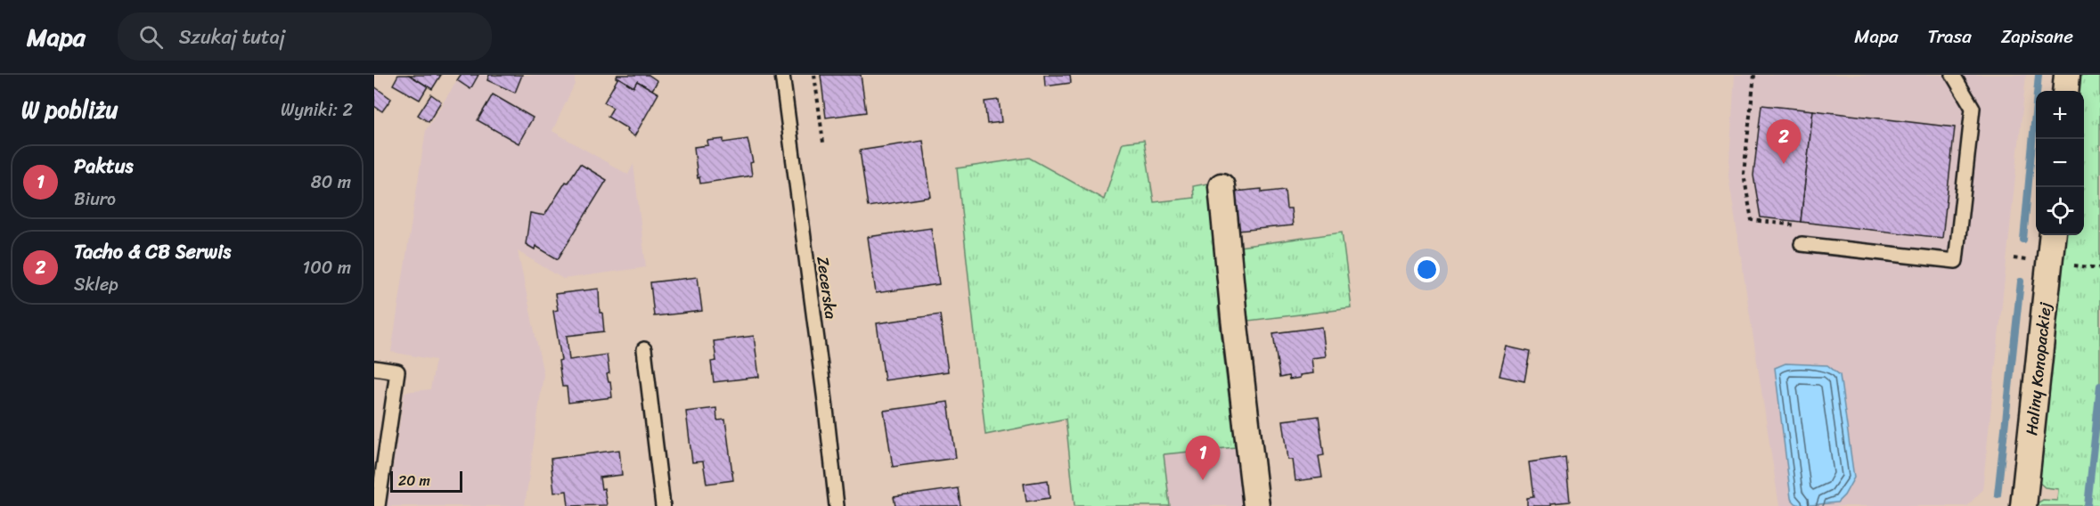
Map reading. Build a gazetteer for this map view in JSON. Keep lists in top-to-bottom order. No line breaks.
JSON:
{"streets":{"street":["Haliny Konopackiej"],"lane":["Zecerska"]},"scale_bar":"20 m","page":{"header":"Mapa","search":"Szukaj tutaj","nav":["Mapa","Trasa","Zapisane"],"heading":["W pobliżu","Wyniki: 2"],"map_buttons":["+","−"],"pins":["2","1"],"list":[{"mark":"1","name":"Paktus","note":"Biuro","value":"80 m"},{"mark":"2","name":"Tacho & CB Serwis","note":"Sklep","value":"100 m"}],"scale":"20 m"}}
